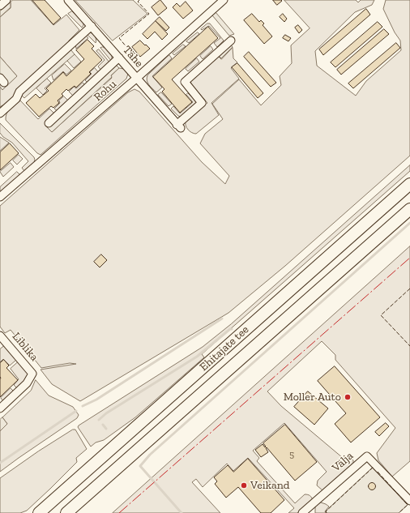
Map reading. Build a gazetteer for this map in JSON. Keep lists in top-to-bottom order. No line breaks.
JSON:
{"streets":{"highway":["Ehitajate tee"],"street":["Tähe","Rohu","Liblika","Välja"]},"crossings":[["Tähe","Rohu"]],"places":["Moller Auto","Veikand"],"house_numbers":["5"]}
